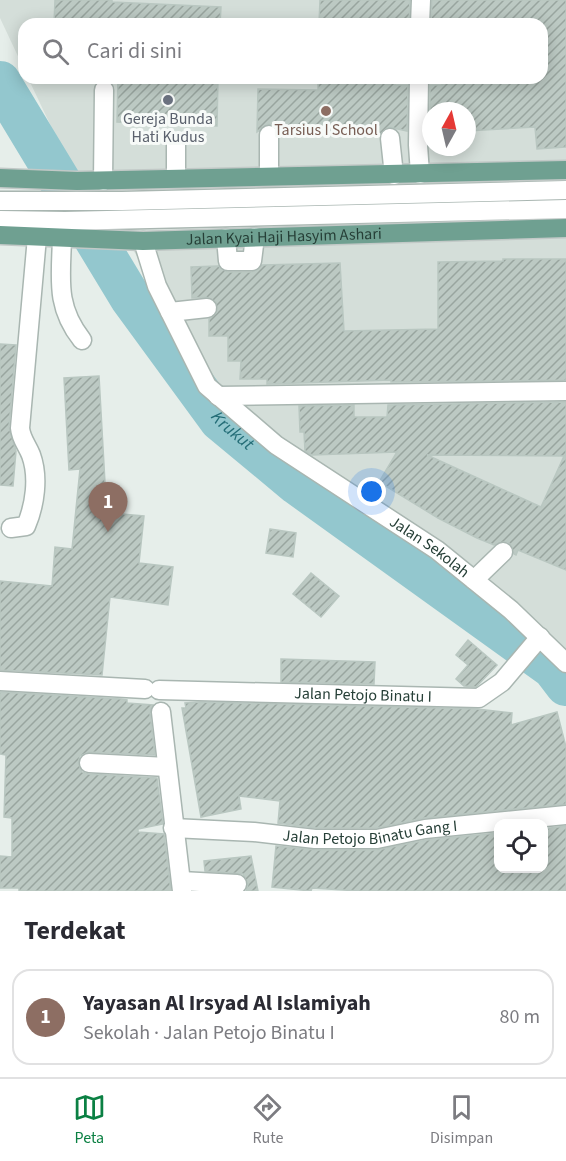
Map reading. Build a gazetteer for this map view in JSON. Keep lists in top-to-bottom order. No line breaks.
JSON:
{"streets":{"main road":["Jalan Kyai Haji Hasyim Ashari"],"street":["Jalan Sekolah","Jalan Petojo Binatu I","Jalan Petojo Binatu Gang I"]},"crossings":[["Jalan Kyai Haji Hasyim Ashari","Jalan Sekolah"],["Jalan Sekolah","Jalan Petojo Binatu I"]],"water":["Krukut"],"places":["Gereja Bunda Hati Kudus","Tarsius I School"],"north":"top","page":{"search":"Cari di sini","pins":"1","heading":"Terdekat","list":[{"mark":"1","name":"Yayasan Al Irsyad Al Islamiyah","note":"Sekolah · Jalan Petojo Binatu I","value":"80 m"}],"nav":["Peta","Rute","Disimpan"]}}
